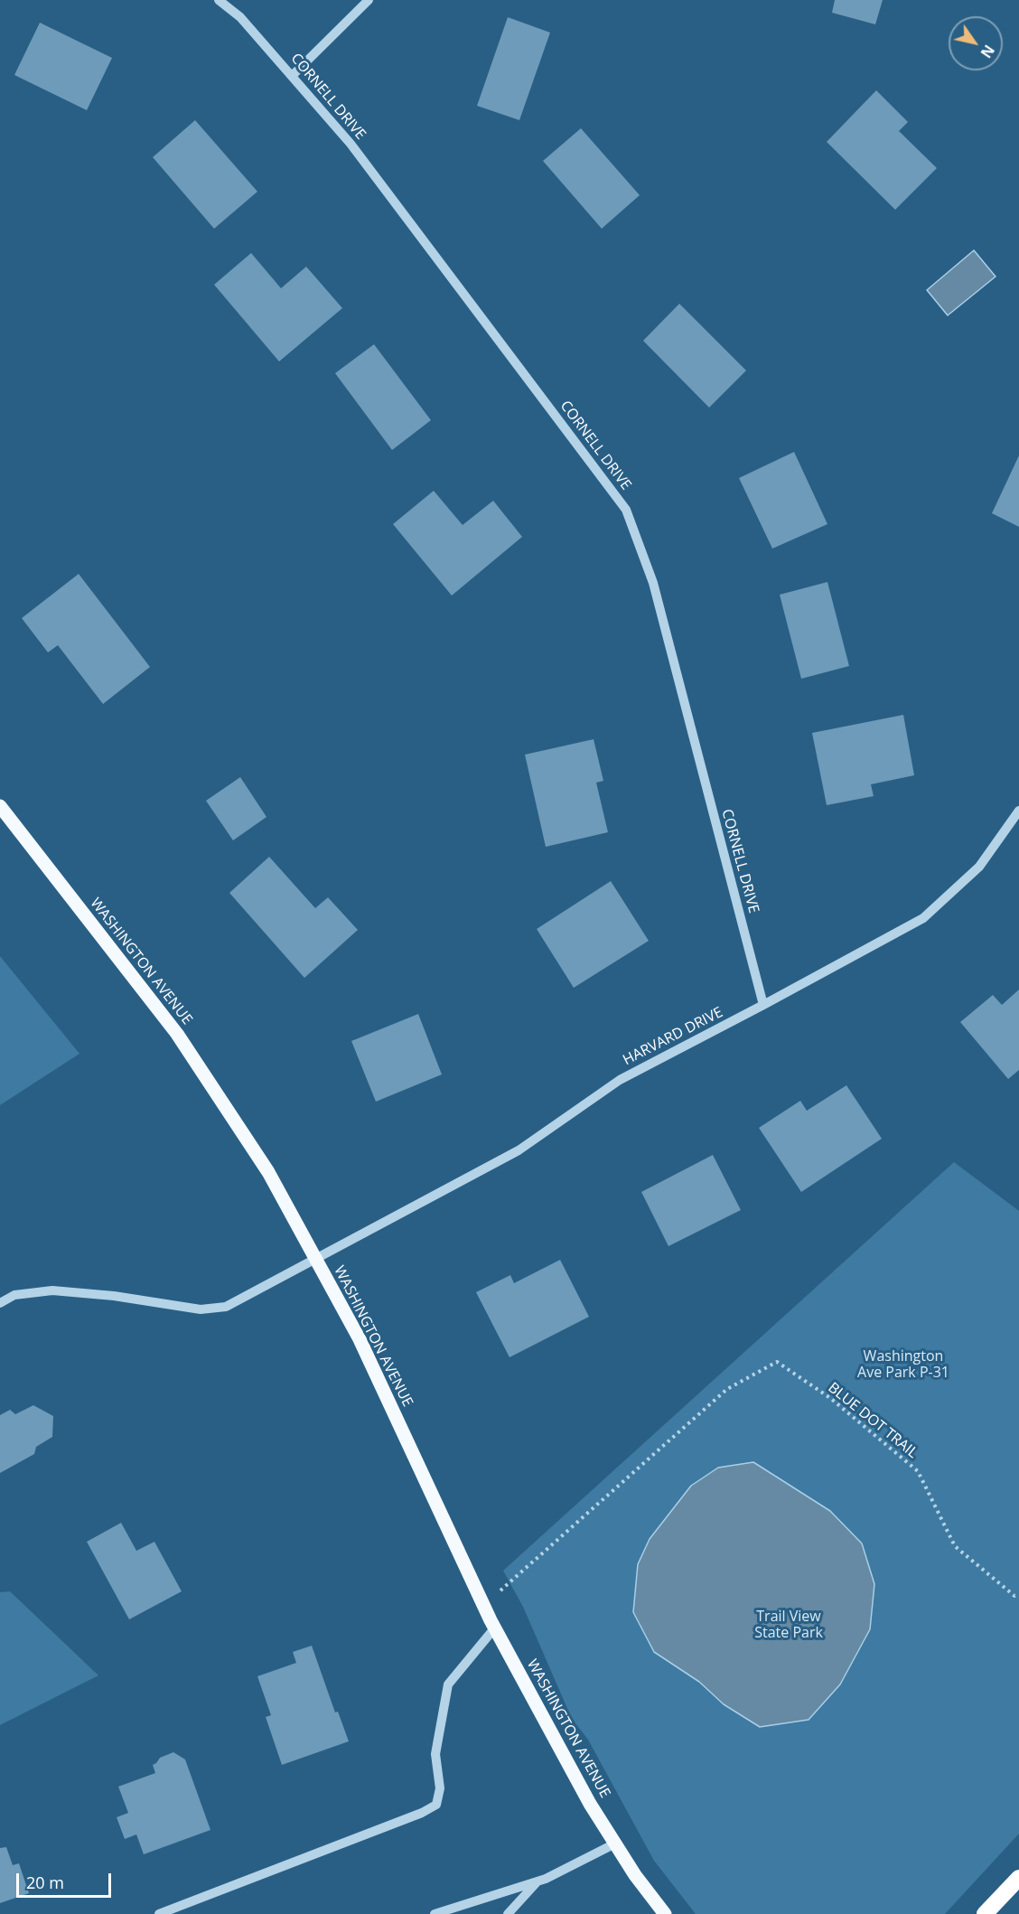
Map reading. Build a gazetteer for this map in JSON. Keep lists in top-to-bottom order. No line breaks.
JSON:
{"streets":{"main road":["WASHINGTON AVENUE"],"street":["CORNELL DRIVE","HARVARD DRIVE"],"path":["BLUE DOT TRAIL"]},"crossings":[["CORNELL DRIVE","HARVARD DRIVE"],["WASHINGTON AVENUE","HARVARD DRIVE"],["WASHINGTON AVENUE","BLUE DOT TRAIL"]],"parks":["Washington Ave Park P-31","Trail View State Park"],"scale_bar":"20 m","north":"bottom right"}
